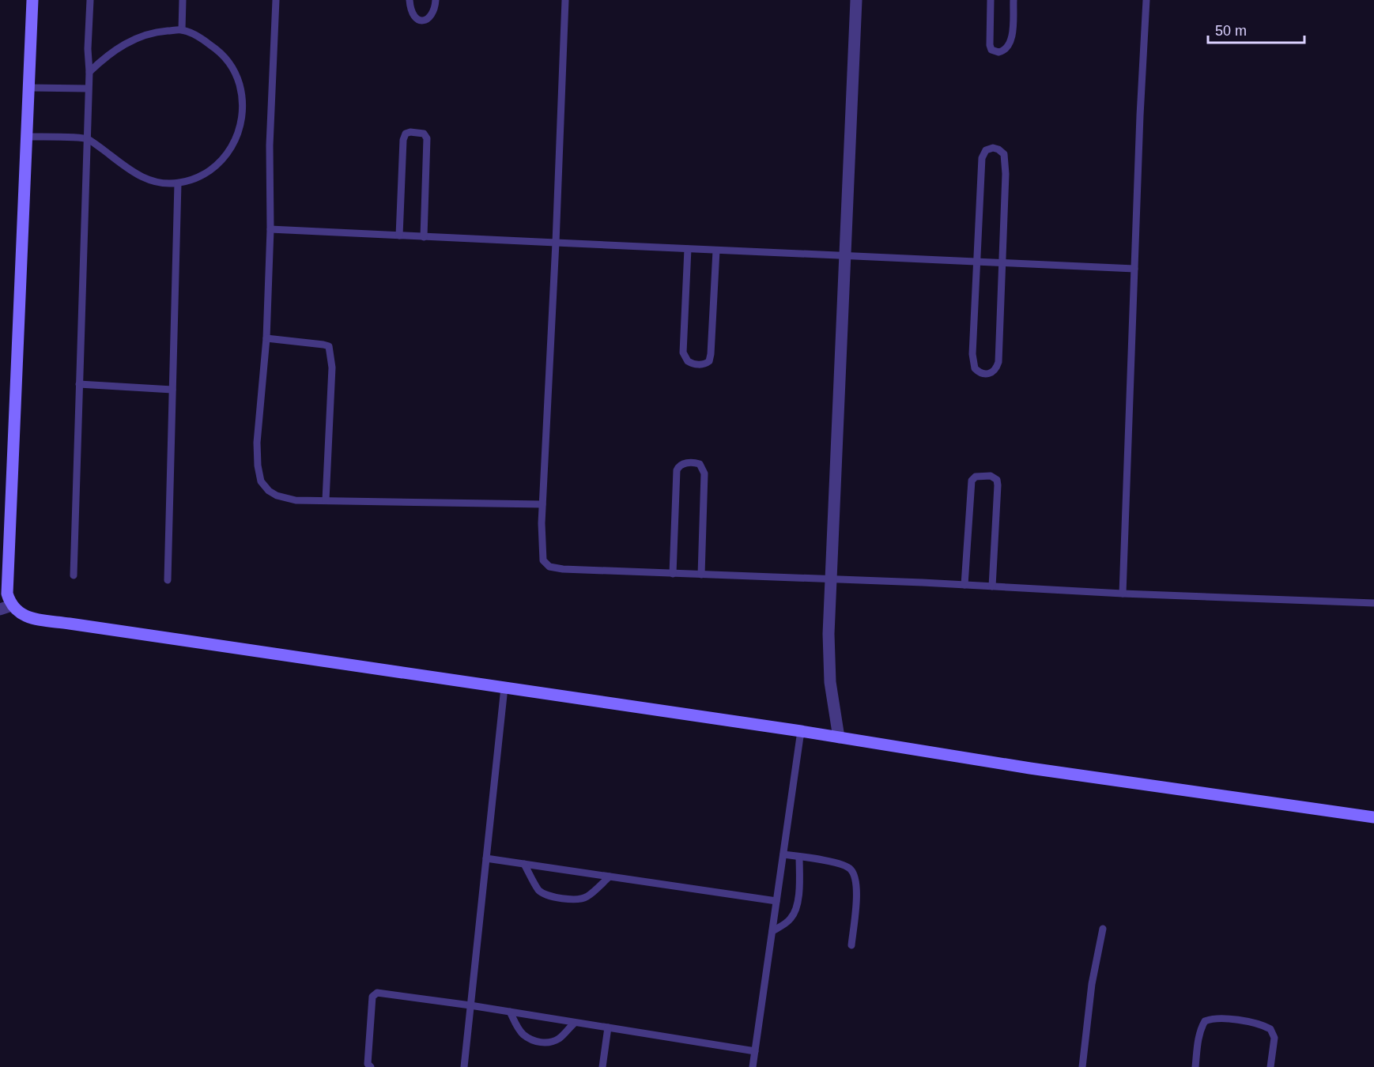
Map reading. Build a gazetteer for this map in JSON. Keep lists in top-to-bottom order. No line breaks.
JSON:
{"scale_bar":"50 m"}
